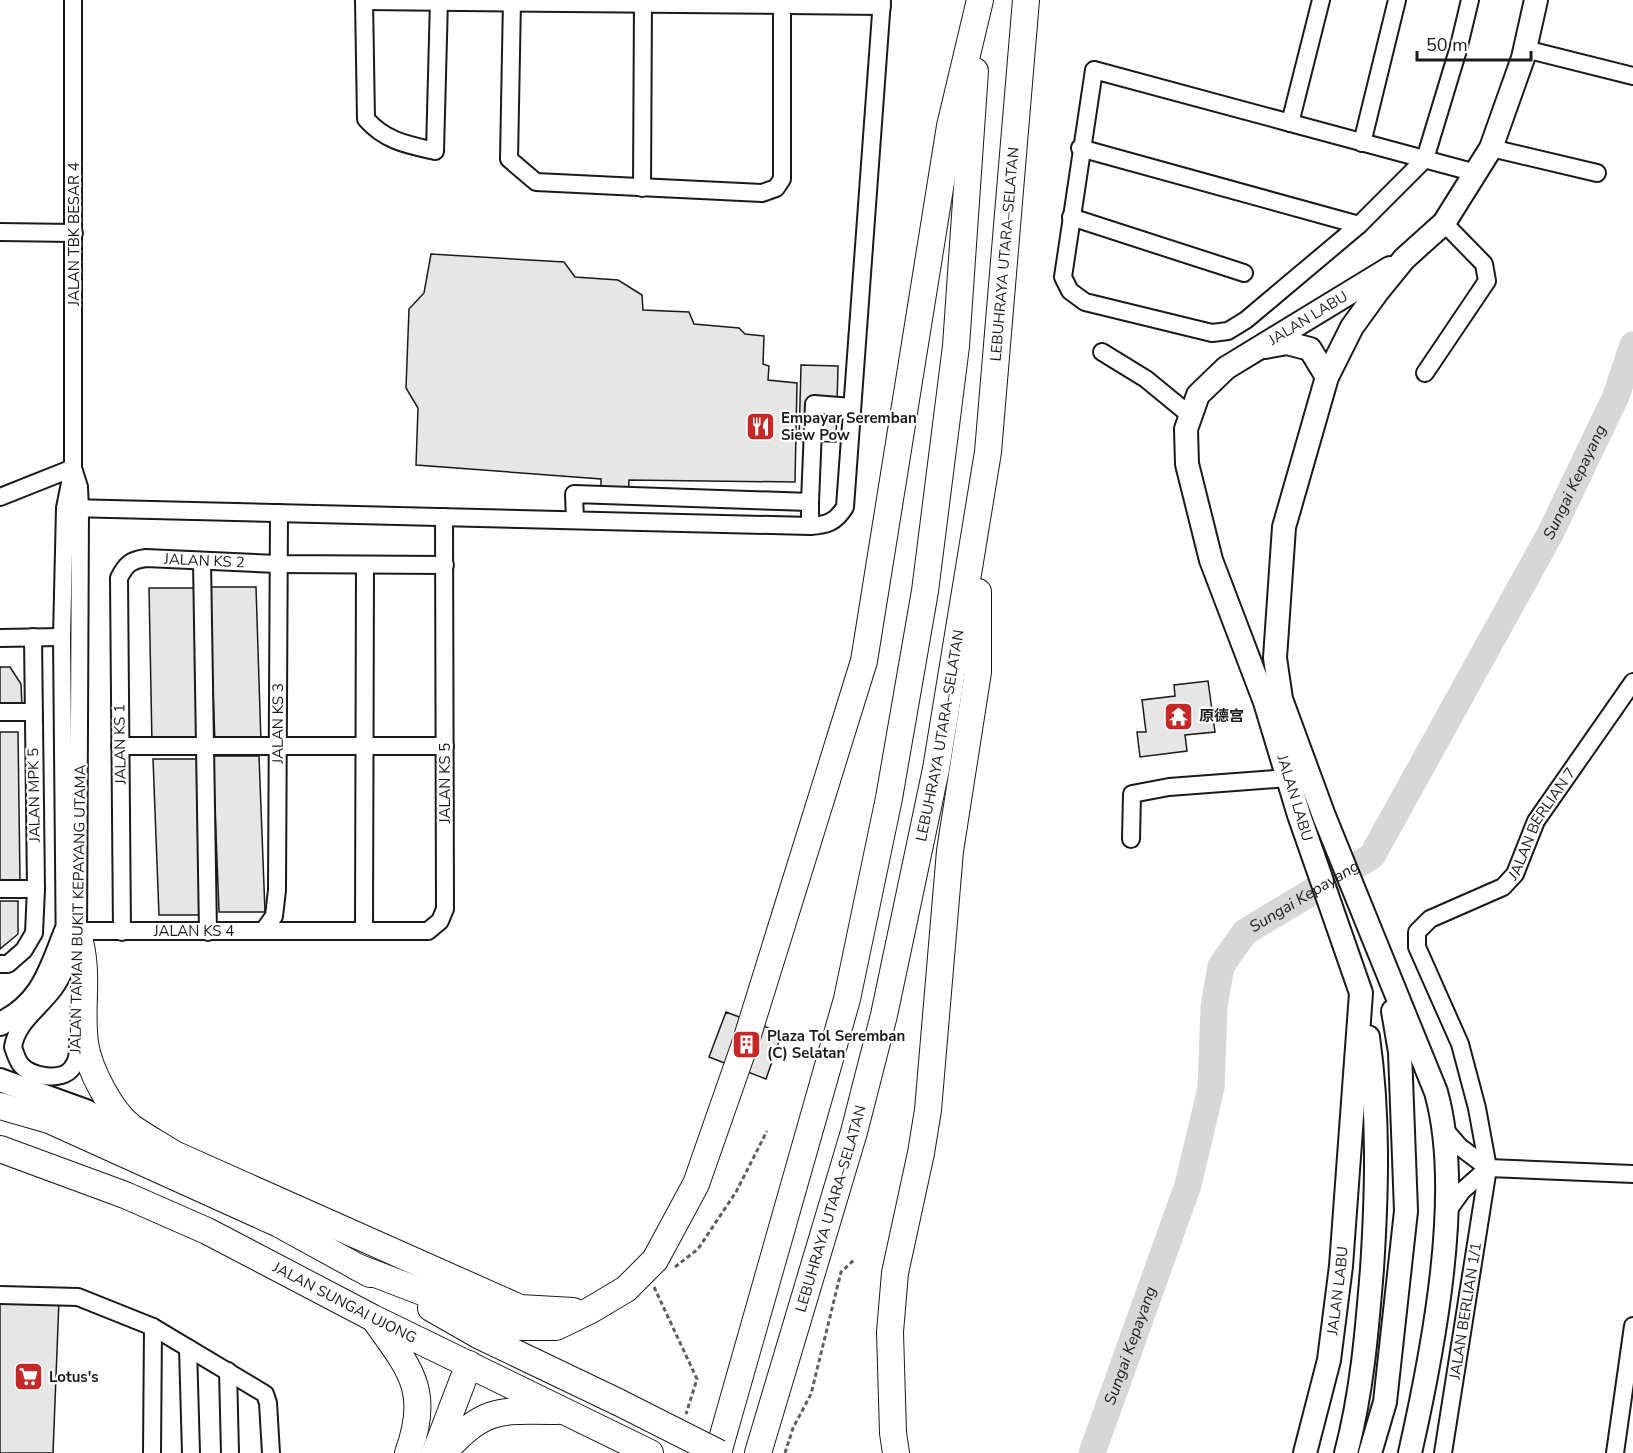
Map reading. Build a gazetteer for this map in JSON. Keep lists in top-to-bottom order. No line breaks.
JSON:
{"streets":{"highway":["LEBUHRAYA UTARA–SELATAN","JALAN SUNGAI UJONG"],"main road":["JALAN LABU"],"street":["JALAN TBK BESAR 4","JALAN KS 2","JALAN KS 3","JALAN KS 1","JALAN KS 5","JALAN MPK 5","JALAN BERLIAN 7","JALAN TAMAN BUKIT KEPAYANG UTAMA","JALAN KS 4","JALAN BERLIAN 1/1"]},"crossings":[["JALAN TBK BESAR 4","JALAN TAMAN BUKIT KEPAYANG UTAMA"],["JALAN KS 2","JALAN KS 3"],["JALAN KS 2","JALAN KS 1"],["JALAN KS 2","JALAN KS 5"],["JALAN KS 3","JALAN KS 5"],["JALAN KS 3","JALAN KS 4"],["JALAN KS 1","JALAN KS 4"],["JALAN KS 5","JALAN KS 4"],["JALAN BERLIAN 7","JALAN BERLIAN 1/1"],["JALAN TAMAN BUKIT KEPAYANG UTAMA","JALAN KS 4"]],"water":["Sungai Kepayang"],"places":{"restaurant":["Empayar Seremban Siew Pow"],"temple":["原德宫"],"building":["Plaza Tol Seremban (C) Selatan"],"supermarket":["Lotus's"]},"scale_bar":"50 m"}
